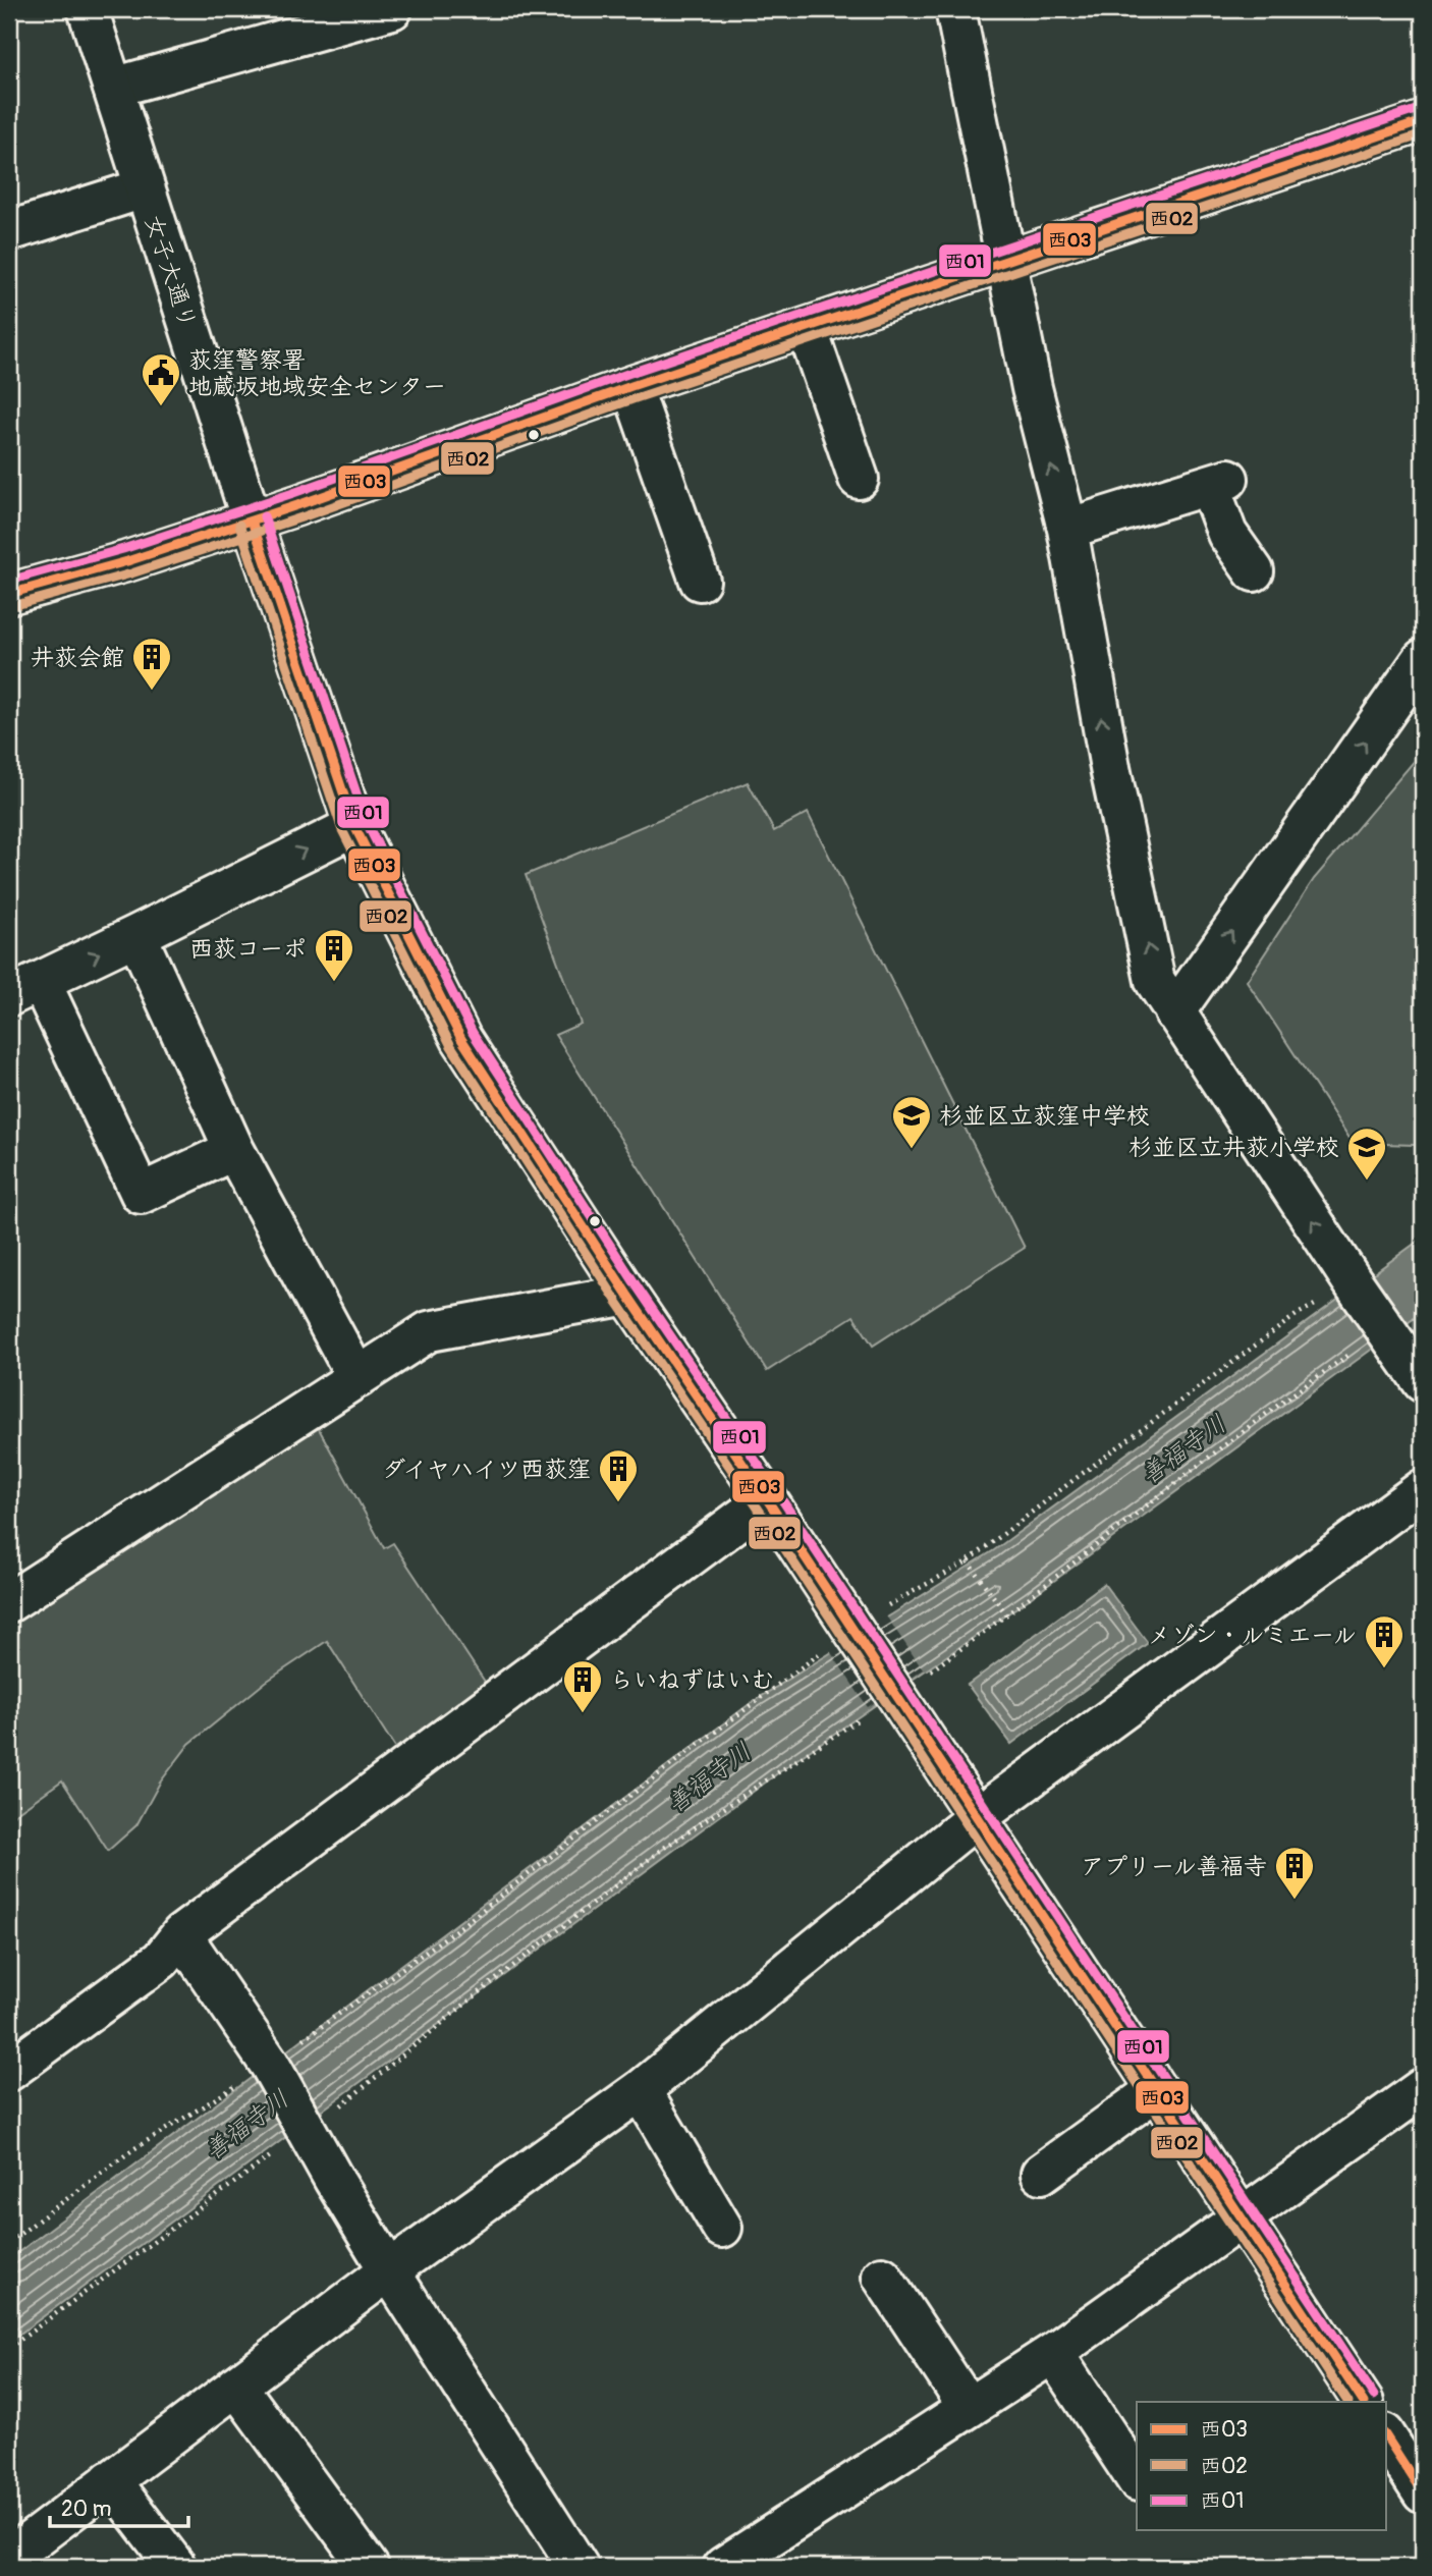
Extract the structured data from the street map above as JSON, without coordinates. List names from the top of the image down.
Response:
{
  "streets": {
    "street": ["女子大通り"]
  },
  "water": ["善福寺川"],
  "places": {
    "public building": ["荻窪警察署 地蔵坂地域安全センター"],
    "building": [
      "井荻会館",
      "西荻コーポ",
      "ダイヤハイツ西荻窪",
      "メゾン・ルミエール",
      "らいねずはいむ",
      "アプリール善福寺"
    ],
    "school or university": ["杉並区立荻窪中学校", "杉並区立井荻小学校"]
  },
  "lines": ["transit line 西01", "transit line 西03", "transit line 西02"],
  "legend": ["西03", "西02", "西01"],
  "scale_bar": "20 m"
}
